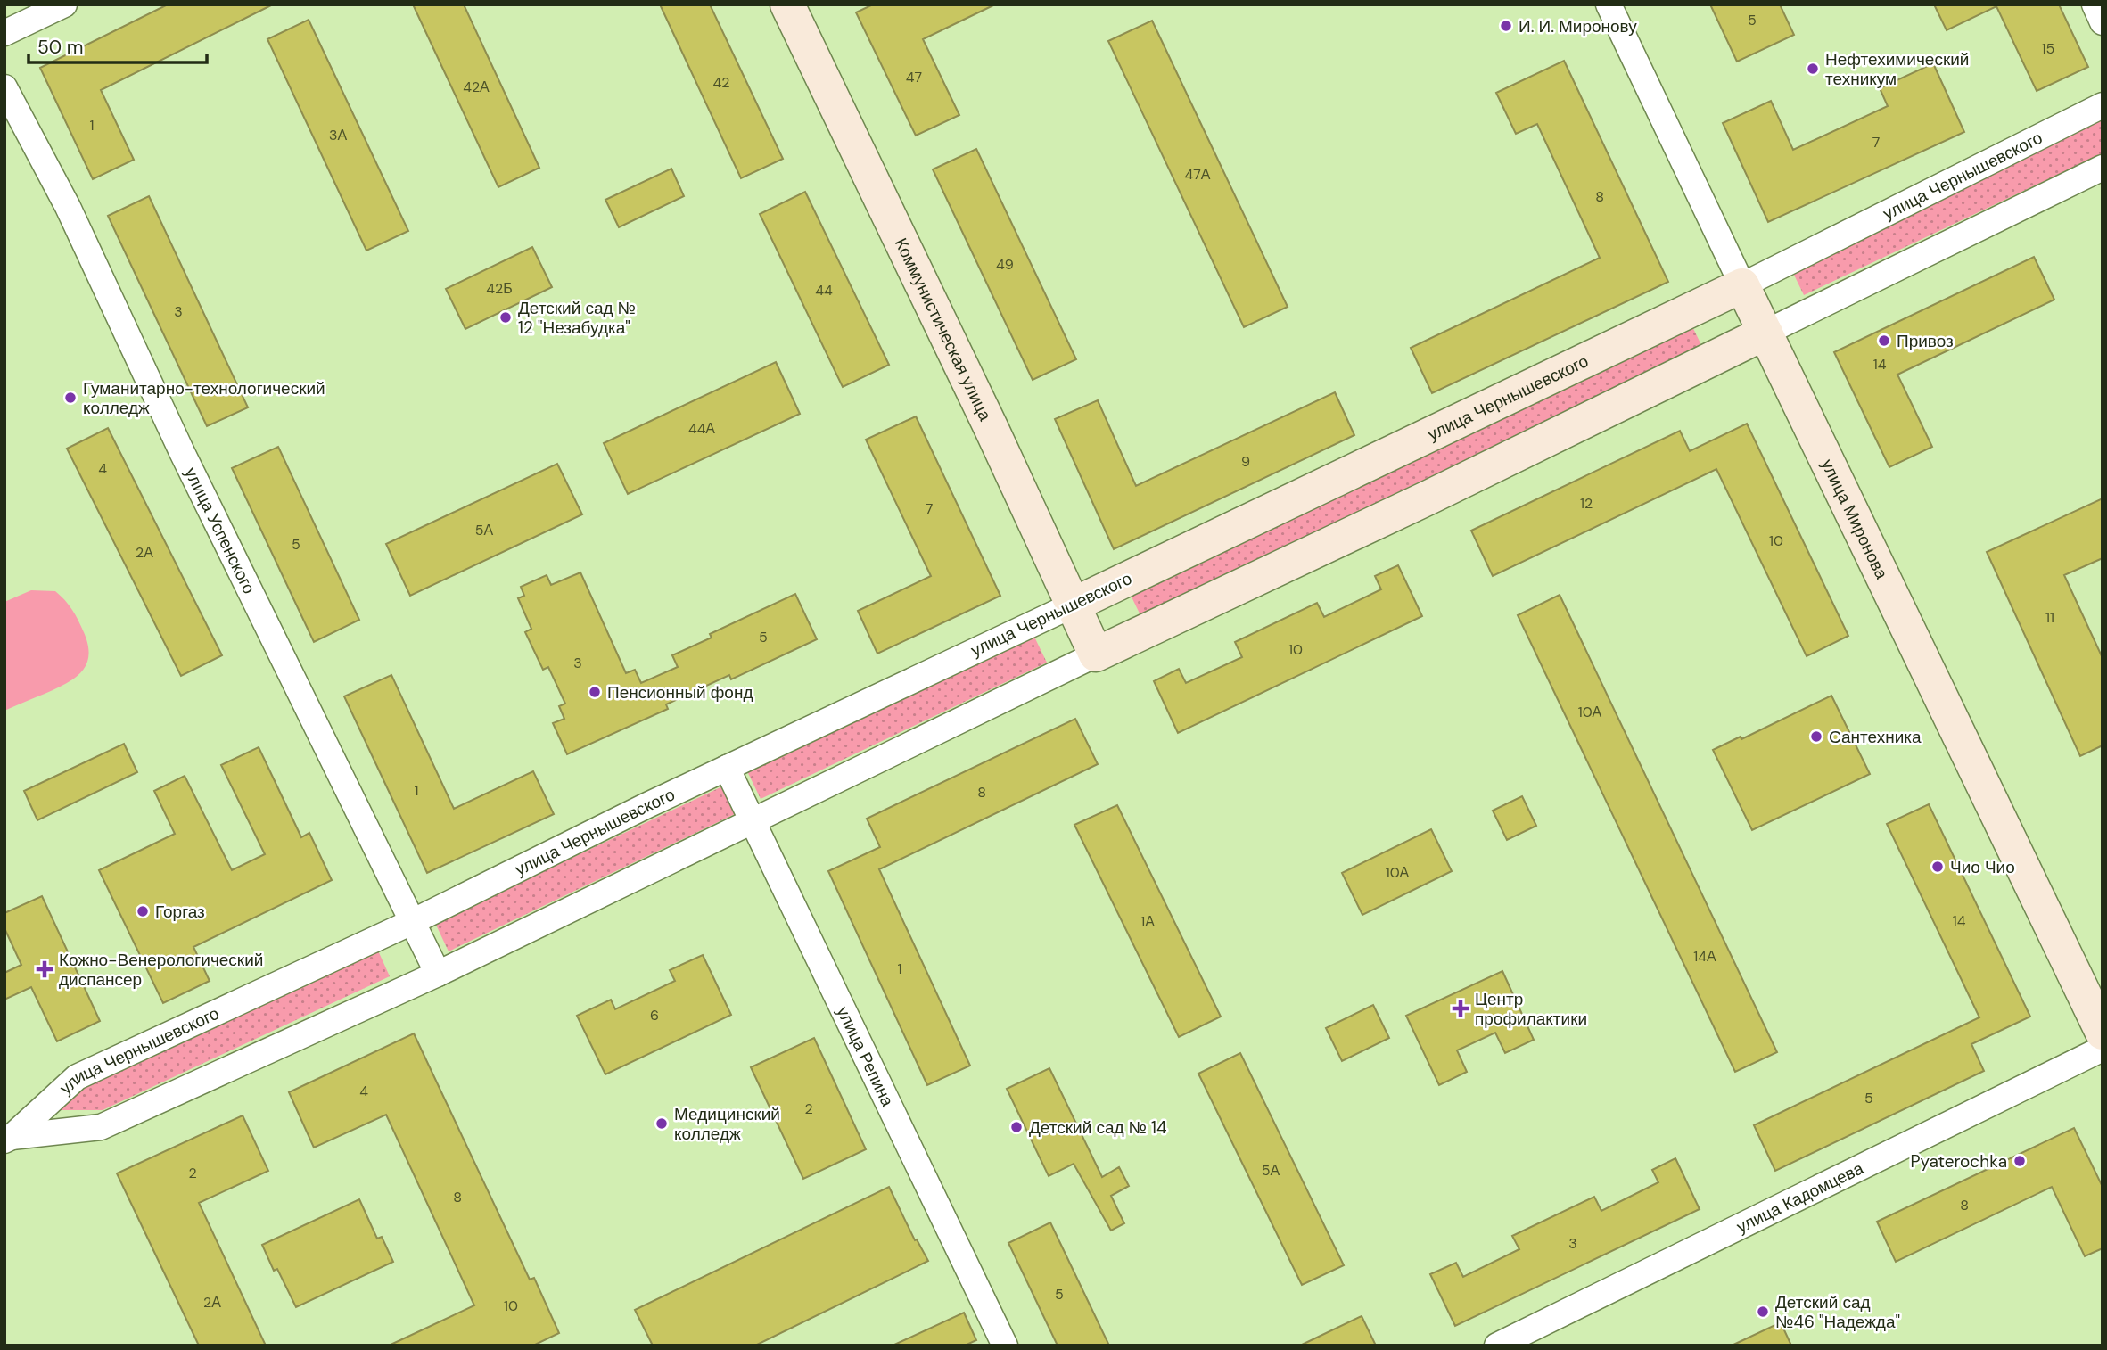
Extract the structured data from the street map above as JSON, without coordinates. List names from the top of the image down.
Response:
{
  "streets": {
    "main road": ["улица Чернышевского", "Коммунистическая улица", "улица Миронова"],
    "street": ["улица Успенского", "улица Репина", "улица Кадомцева"]
  },
  "crossings": [
    ["улица Чернышевского", "Коммунистическая улица"],
    ["улица Чернышевского", "улица Миронова"],
    ["улица Чернышевского", "улица Успенского"],
    ["улица Чернышевского", "улица Репина"]
  ],
  "places": {
    "other": [
      "И. И. Миронову",
      "Нефтехимический техникум",
      "Детский сад № 12 \"Незабудка\"",
      "Привоз",
      "Гуманитарно-технологический колледж",
      "Пенсионный фонд",
      "Сантехника",
      "Чио Чио",
      "Горгаз",
      "Медицинский колледж",
      "Детский сад № 14",
      "Pyaterochka",
      "Детский сад №46 \"Надежда\""
    ],
    "health": ["Кожно-Венерологический диспансер", "Центр профилактики"]
  },
  "house_numbers": [
    "5",
    "15",
    "47",
    "42",
    "42А",
    "1",
    "3А",
    "7",
    "47А",
    "8",
    "49",
    "42Б",
    "44",
    "3",
    "14",
    "44А",
    "9",
    "4",
    "12",
    "7",
    "5А",
    "10",
    "5",
    "2А",
    "11",
    "5",
    "10",
    "3",
    "10А",
    "1",
    "8",
    "10А",
    "14",
    "1А",
    "14А",
    "1",
    "6",
    "4",
    "5",
    "2",
    "5А",
    "2",
    "8",
    "8",
    "3",
    "5",
    "2А",
    "10"
  ],
  "scale_bar": "50 m"
}
